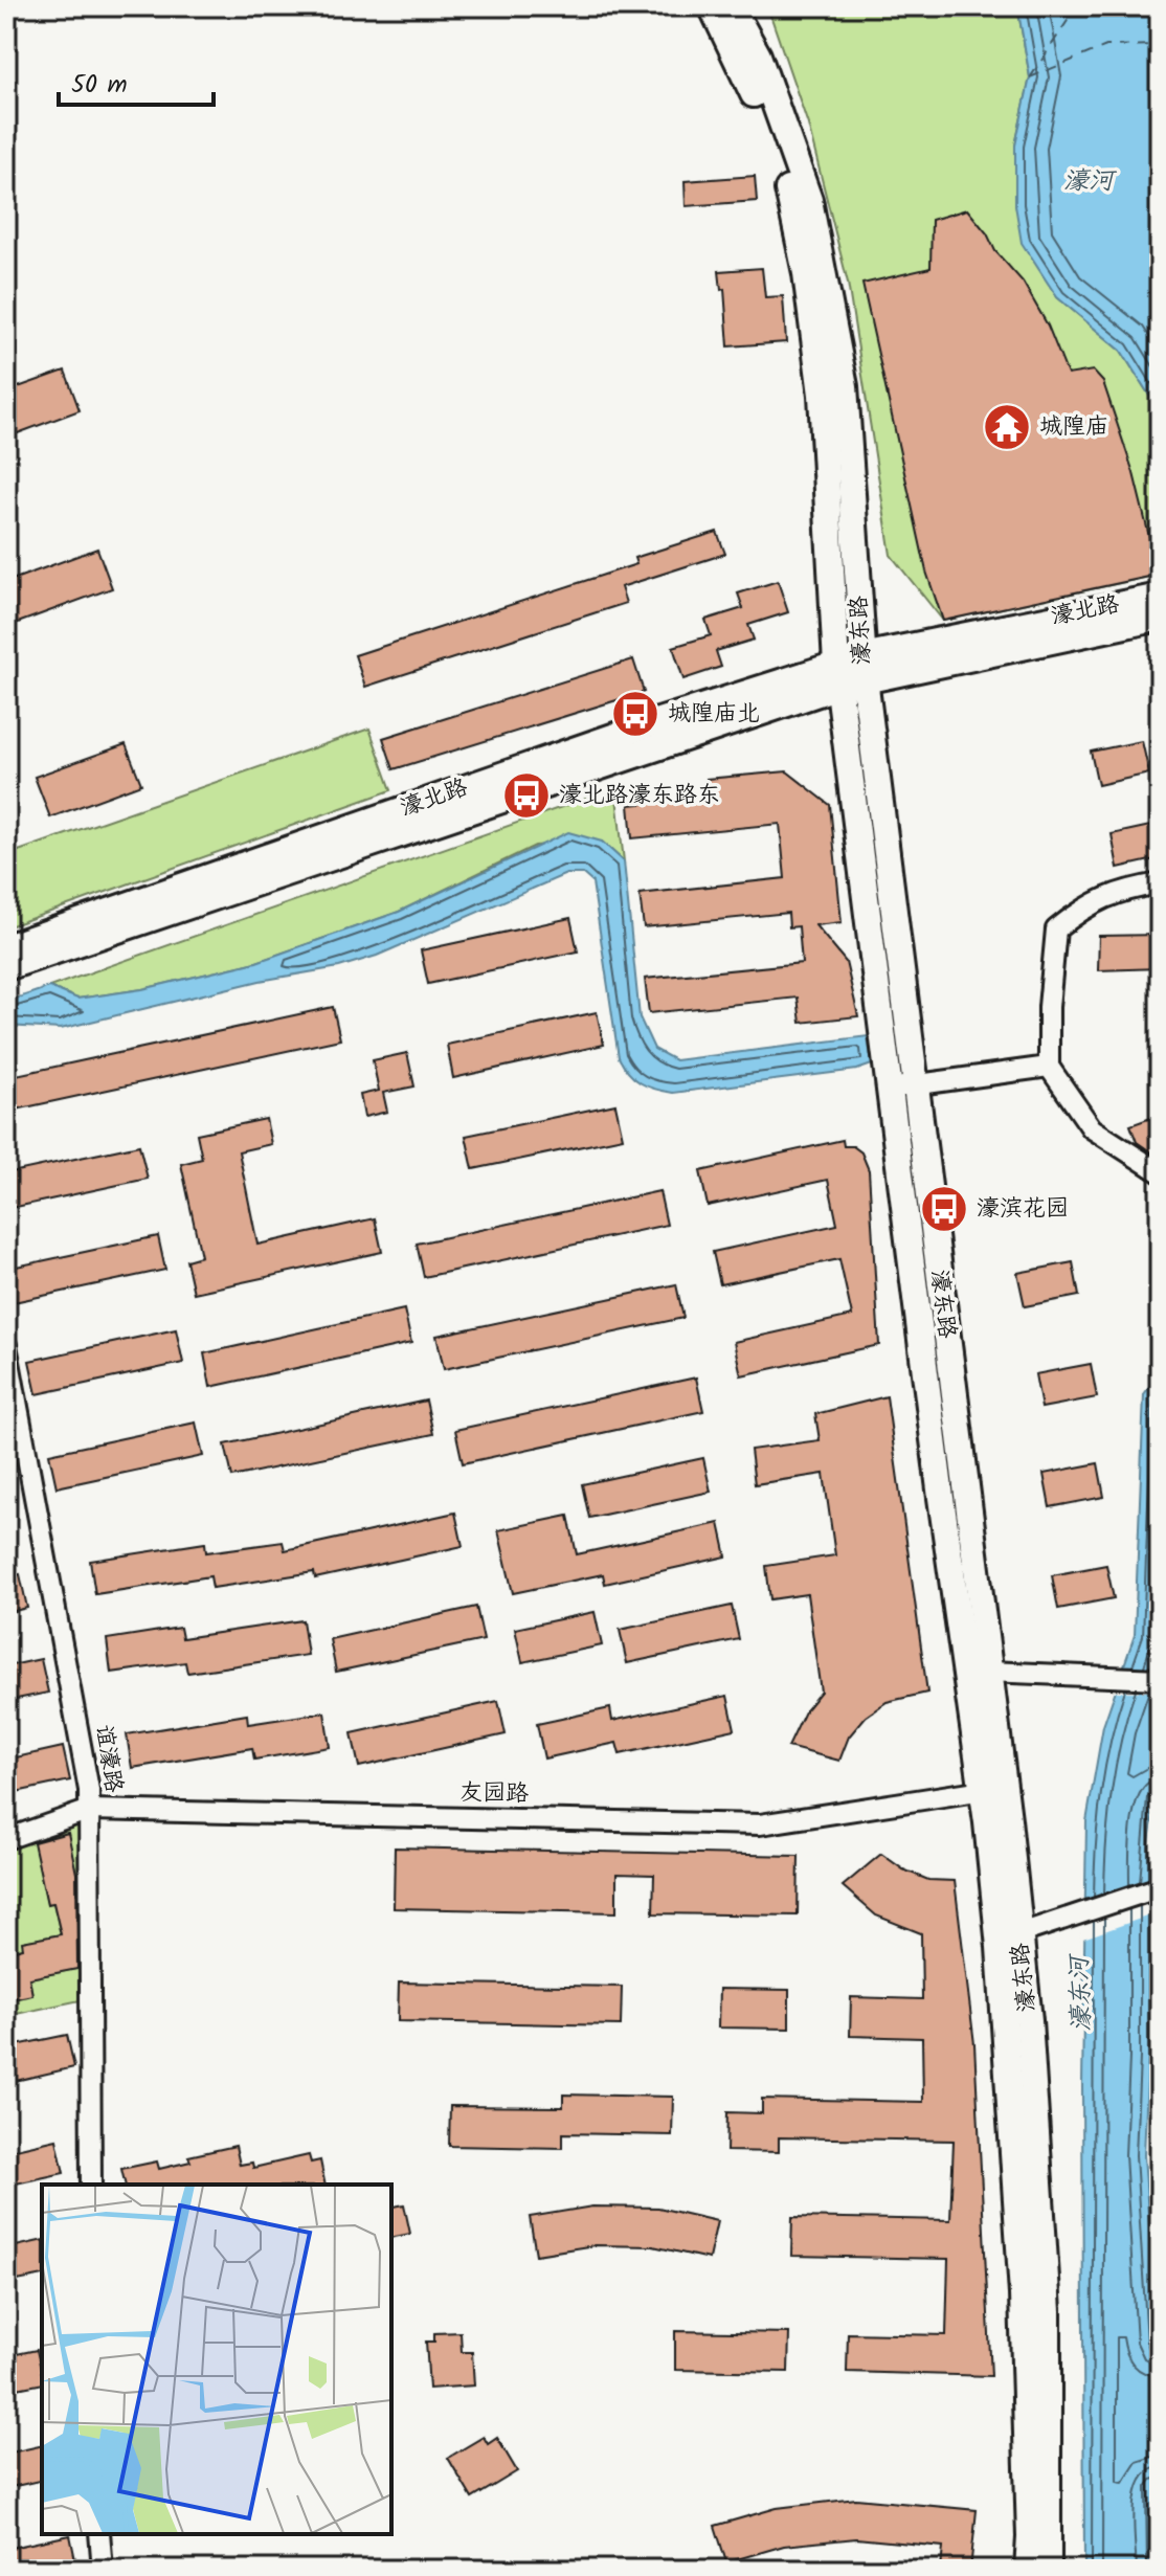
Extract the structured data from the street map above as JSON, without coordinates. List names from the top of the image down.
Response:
{
  "streets": {
    "main road": ["濠北路", "濠东路"],
    "street": ["谊濠路", "友园路"]
  },
  "crossings": [
    ["濠北路", "濠东路"],
    ["濠东路", "友园路"],
    ["谊濠路", "友园路"]
  ],
  "water": ["濠河", "濠东河"],
  "places": {
    "temple": ["城隍庙"],
    "bus stop": ["城隍庙北", "濠北路濠东路东", "濠滨花园"]
  },
  "scale_bar": "50 m"
}
